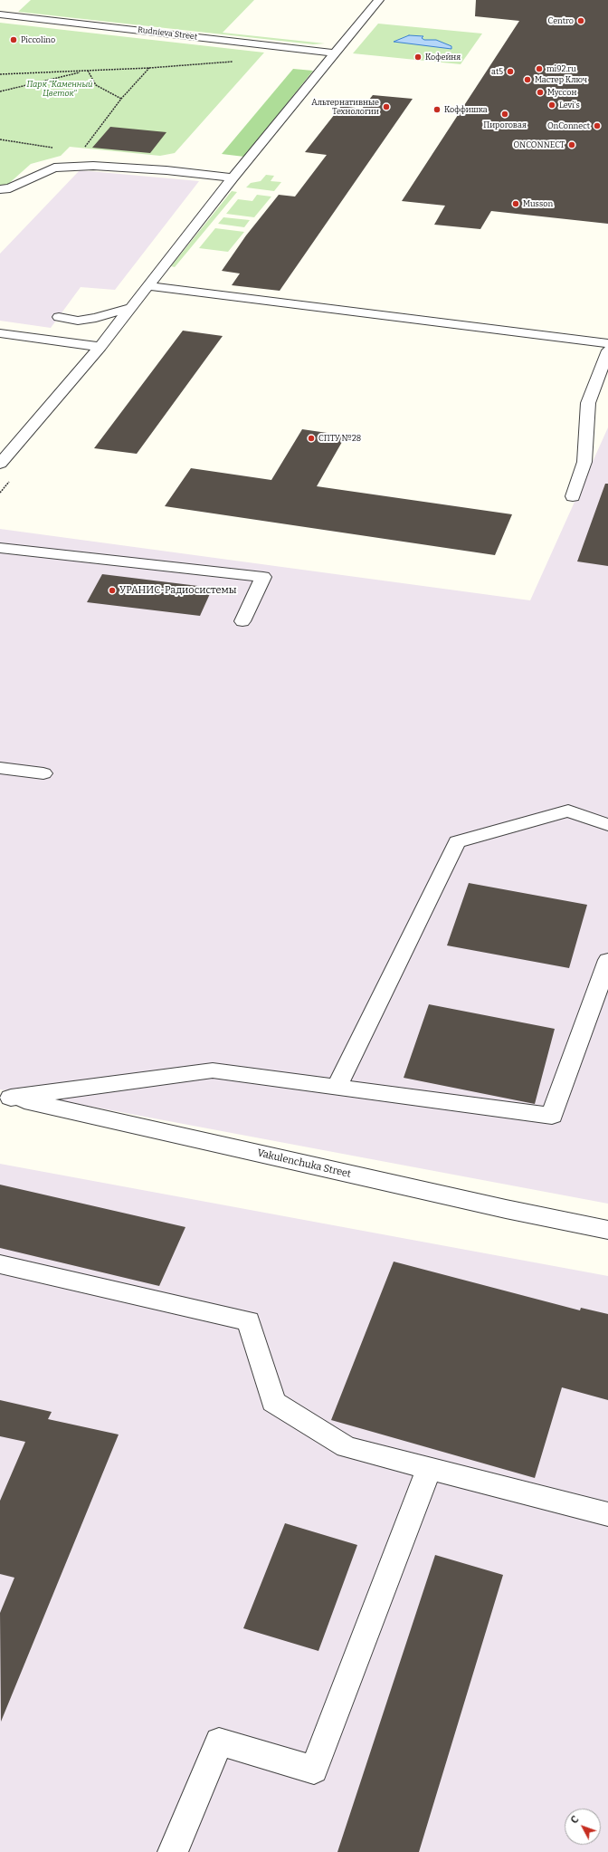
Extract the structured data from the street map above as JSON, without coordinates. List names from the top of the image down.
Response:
{
  "streets": {
    "street": ["Rudnieva Street", "Vakulenchuka Street"]
  },
  "parks": ["Парк \"Каменный Цветок\""],
  "places": [
    "Centro",
    "Piccolino",
    "Кофейня",
    "mi92.ru",
    "at5",
    "Мастер Ключ",
    "Муссон",
    "Levi's",
    "Альтернативные Технологии",
    "Коффишка",
    "Пироговая",
    "OnConnect",
    "ONCONNECT",
    "Musson",
    "СПТУ №28",
    "УРАНИС-Радиосистемы"
  ],
  "north": "top left"
}
